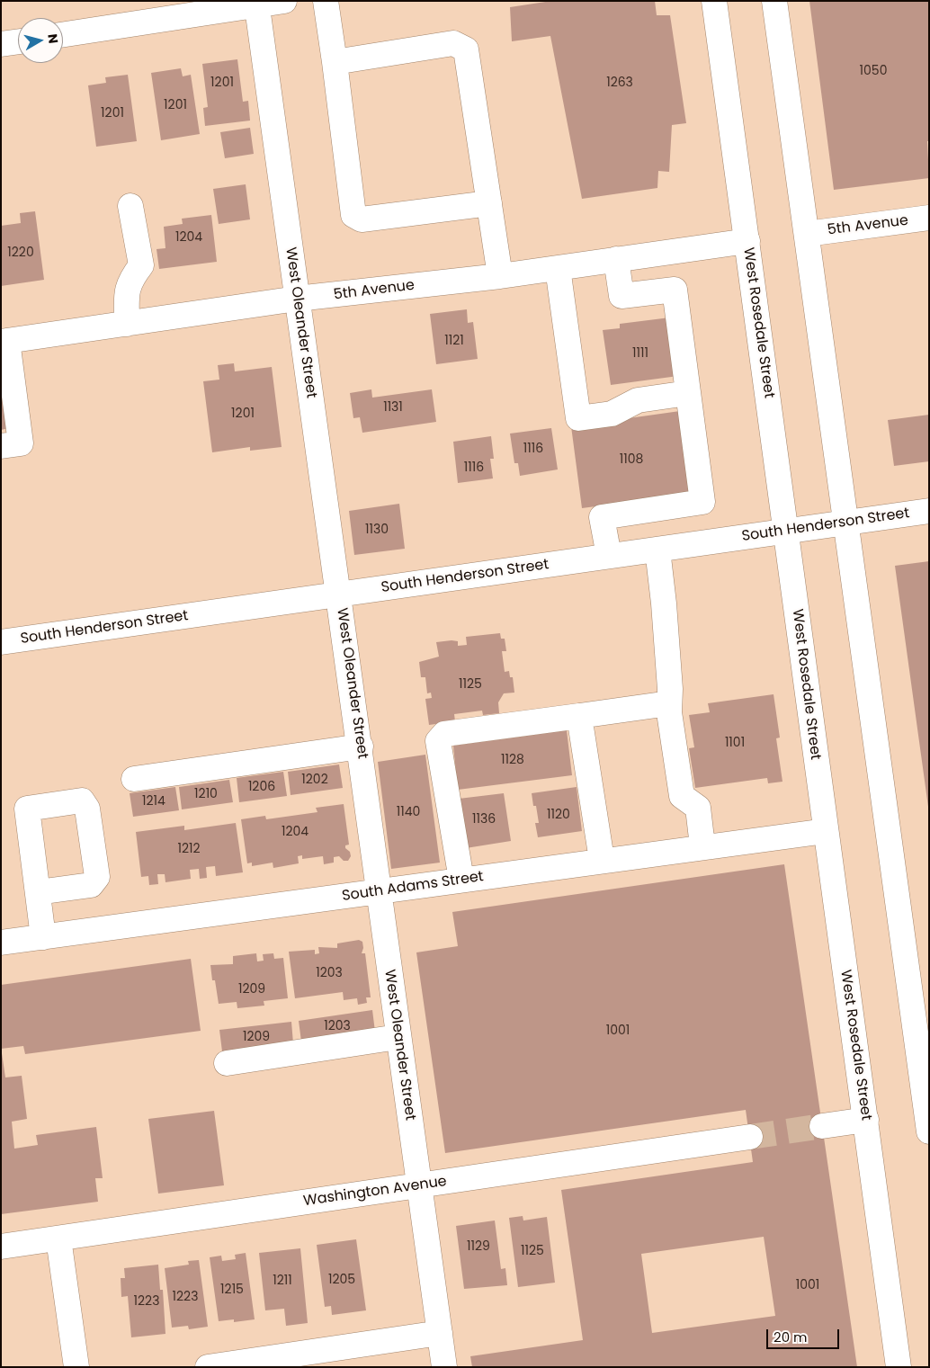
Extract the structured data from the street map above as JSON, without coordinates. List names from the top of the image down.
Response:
{
  "streets": {
    "street": [
      "5th Avenue",
      "West Oleander Street",
      "West Rosedale Street",
      "South Henderson Street",
      "South Adams Street",
      "Washington Avenue"
    ]
  },
  "crossings": [
    ["5th Avenue", "West Oleander Street"],
    ["5th Avenue", "West Rosedale Street"],
    ["West Oleander Street", "South Henderson Street"],
    ["West Oleander Street", "South Adams Street"],
    ["West Oleander Street", "Washington Avenue"],
    ["West Rosedale Street", "South Henderson Street"],
    ["West Rosedale Street", "South Adams Street"]
  ],
  "house_numbers": [
    "1050",
    "1201",
    "1263",
    "1201",
    "1201",
    "1204",
    "1220",
    "1121",
    "1111",
    "1131",
    "1201",
    "1116",
    "1108",
    "1116",
    "1130",
    "1125",
    "1101",
    "1128",
    "1202",
    "1206",
    "1210",
    "1214",
    "1140",
    "1120",
    "1136",
    "1204",
    "1212",
    "1203",
    "1209",
    "1203",
    "1001",
    "1209",
    "1129",
    "1125",
    "1205",
    "1211",
    "1001",
    "1215",
    "1223",
    "1223"
  ],
  "scale_bar": "20 m",
  "north": "right"
}
